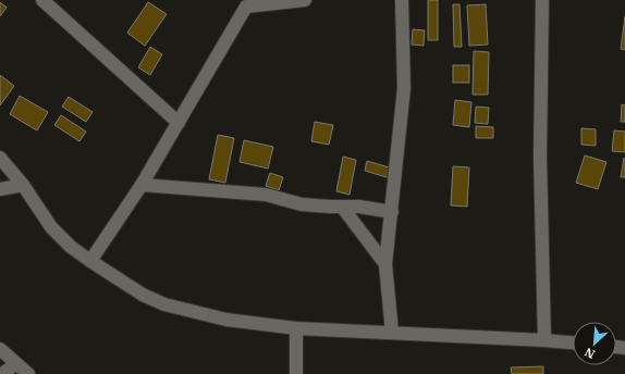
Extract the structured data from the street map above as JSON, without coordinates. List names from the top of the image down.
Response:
{
  "north": "bottom left"
}
